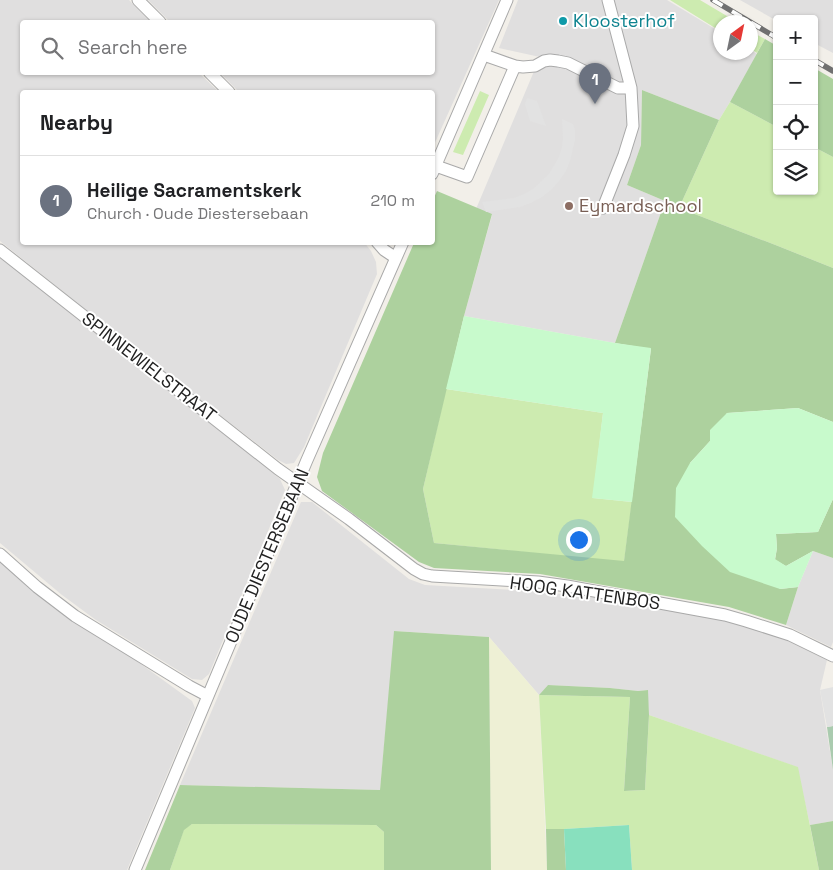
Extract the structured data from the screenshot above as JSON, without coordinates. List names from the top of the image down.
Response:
{
  "streets": {
    "street": ["SPINNEWIELSTRAAT", "OUDE DIESTERSEBAAN", "HOOG KATTENBOS"]
  },
  "crossings": [
    ["SPINNEWIELSTRAAT", "OUDE DIESTERSEBAAN"],
    ["SPINNEWIELSTRAAT", "HOOG KATTENBOS"],
    ["OUDE DIESTERSEBAAN", "HOOG KATTENBOS"]
  ],
  "places": ["Kloosterhof", "Eymardschool"],
  "north": "top right",
  "page": {
    "map_buttons": ["+", "−"],
    "search": "Search here",
    "pins": "1",
    "heading": "Nearby",
    "list": [
      {
        "mark": "1",
        "name": "Heilige Sacramentskerk",
        "note": "Church · Oude Diestersebaan",
        "value": "210 m"
      }
    ]
  }
}
